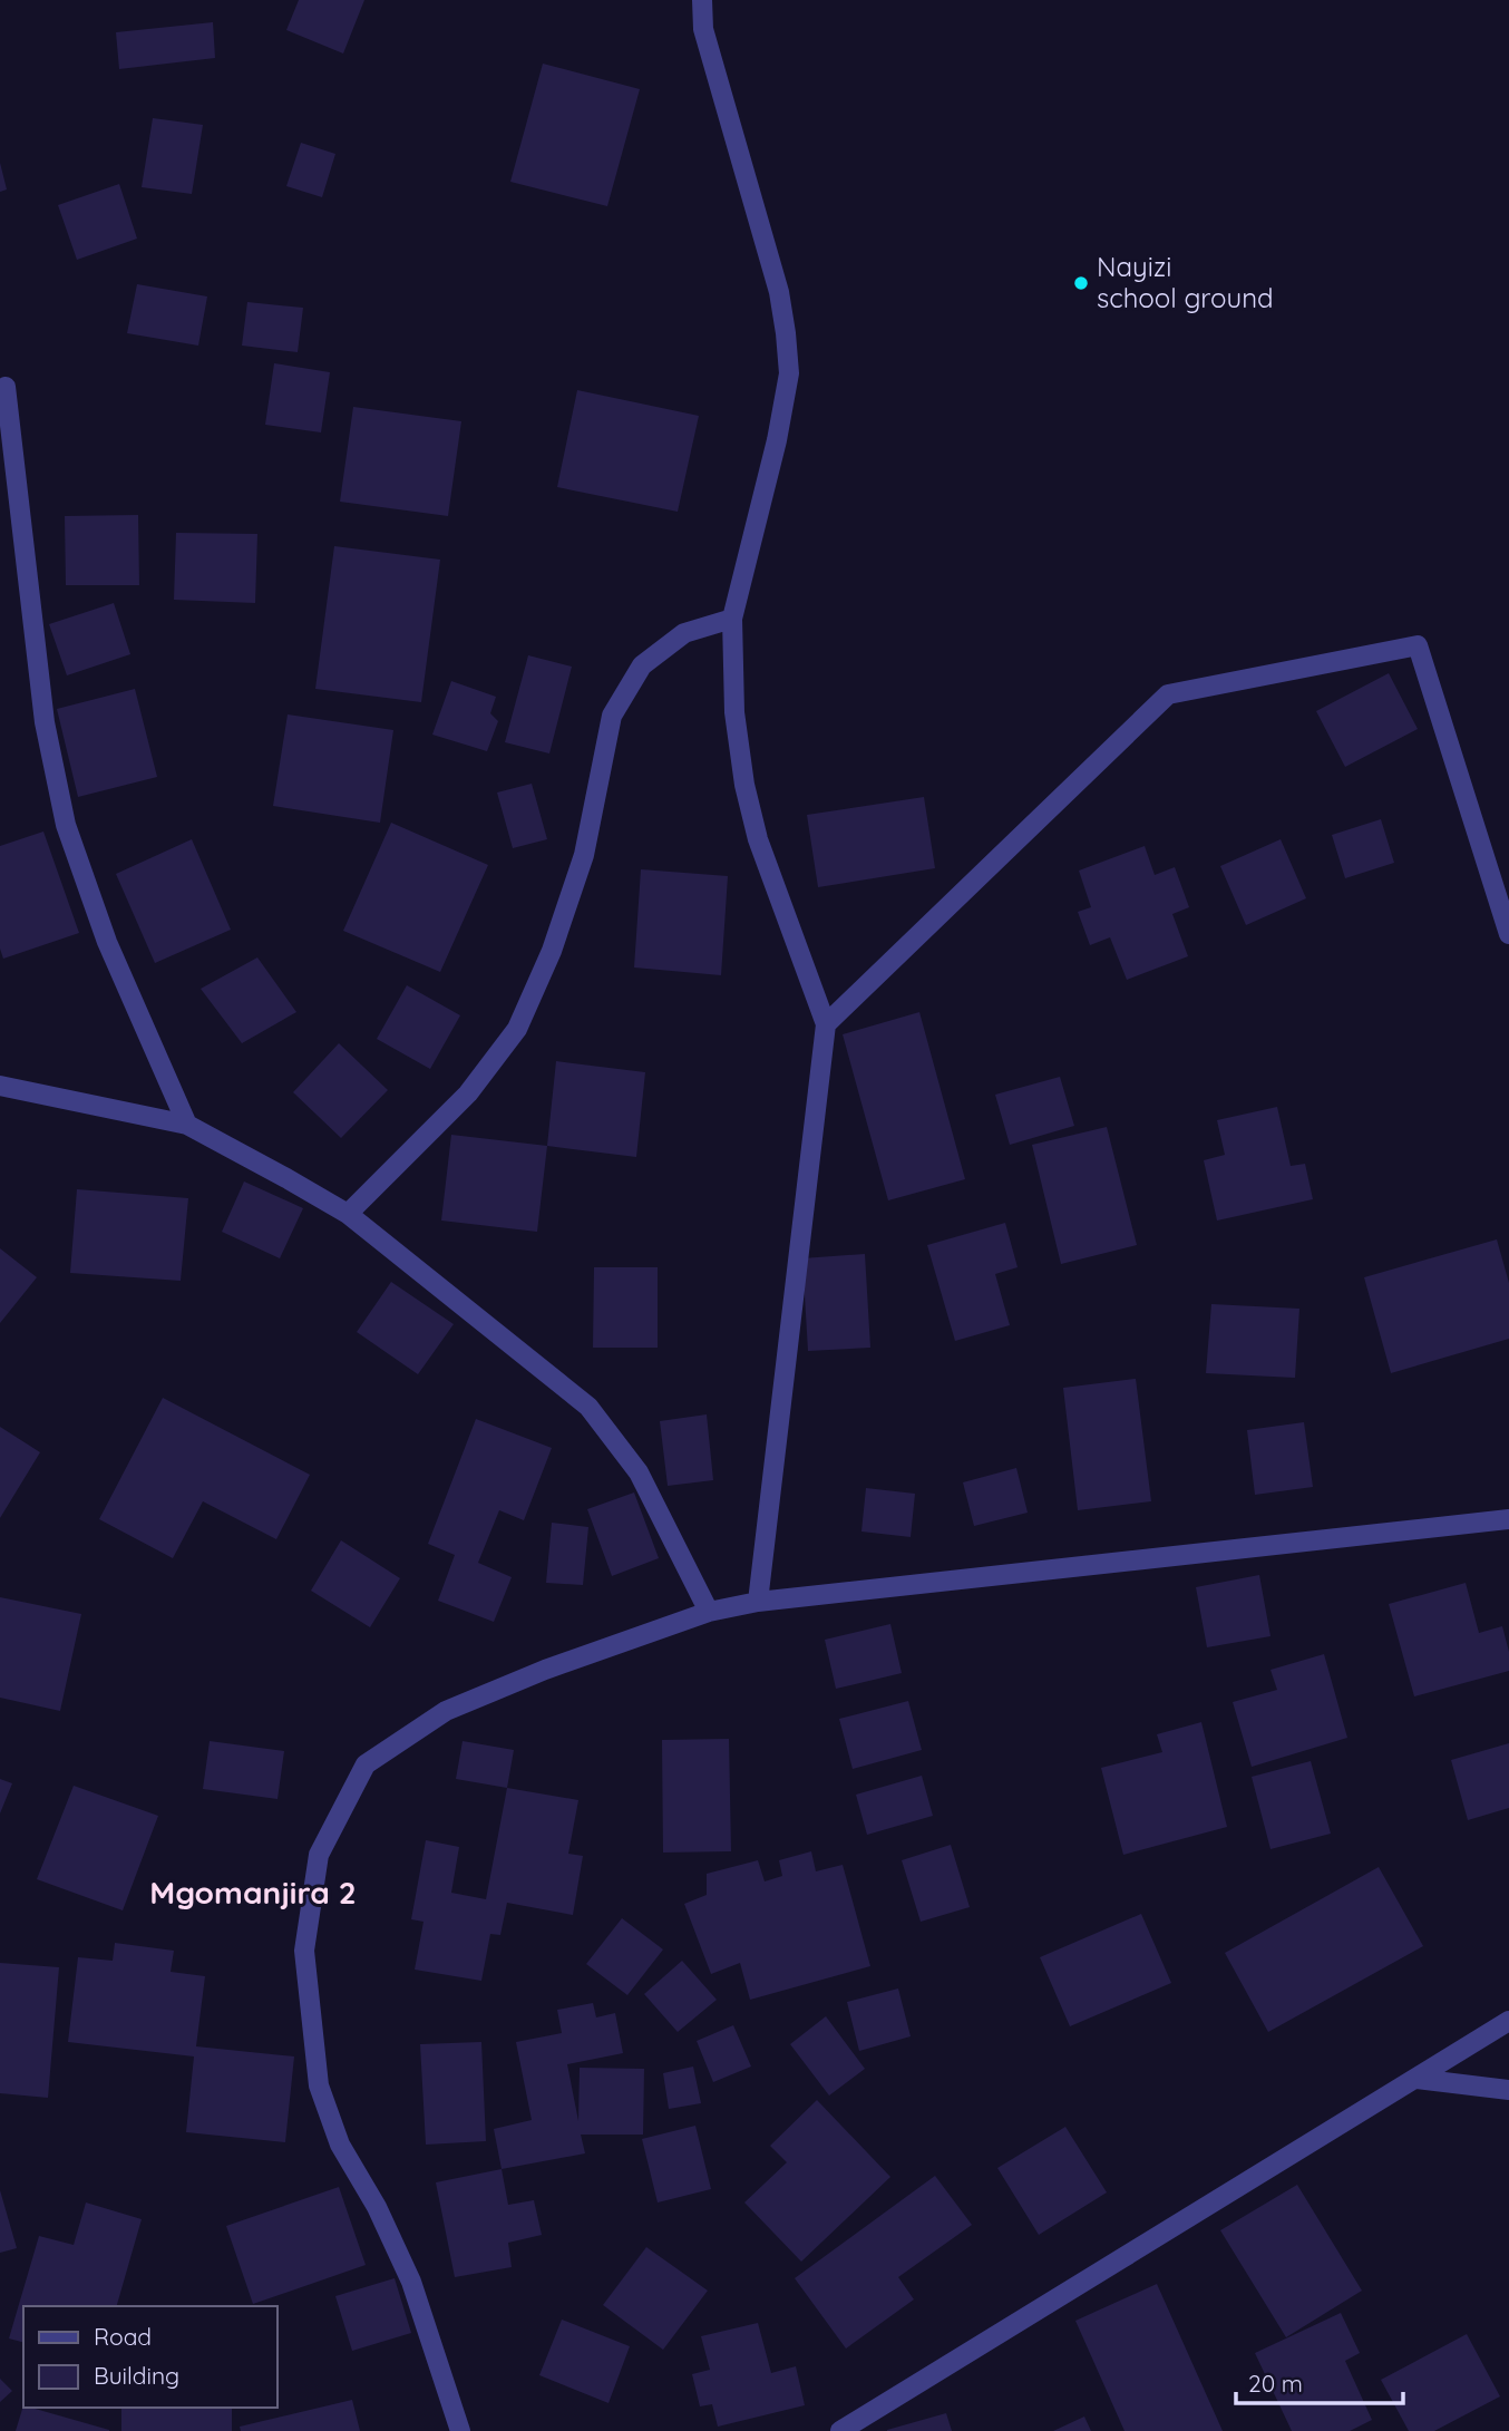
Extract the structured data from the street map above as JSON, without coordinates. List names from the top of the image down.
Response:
{
  "districts": ["Mgomanjira 2"],
  "places": ["Nayizi school ground"],
  "legend": ["Road", "Building"],
  "scale_bar": "20 m"
}
